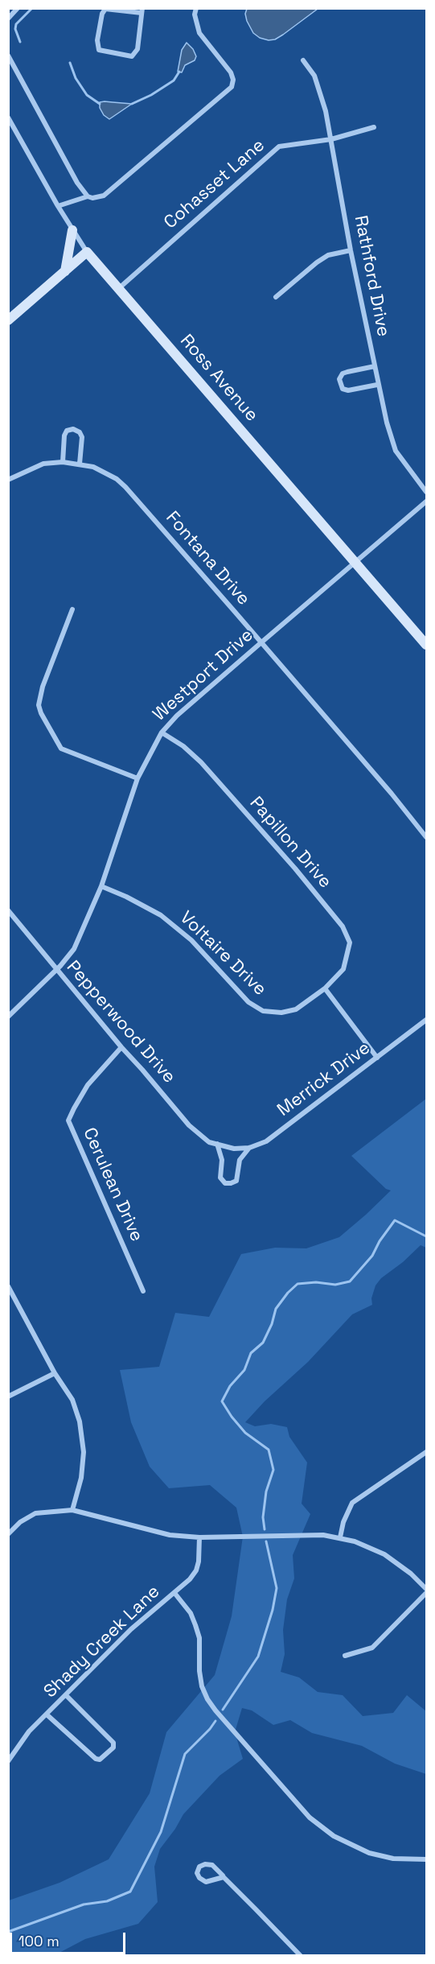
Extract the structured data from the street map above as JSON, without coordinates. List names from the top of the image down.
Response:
{
  "streets": {
    "street": [
      "Cohasset Lane",
      "Rathford Drive",
      "Ross Avenue",
      "Fontana Drive",
      "Westport Drive",
      "Papillon Drive",
      "Voltaire Drive",
      "Pepperwood Drive",
      "Merrick Drive",
      "Cerulean Drive",
      "Shady Creek Lane"
    ]
  },
  "crossings": [
    ["Cohasset Lane", "Rathford Drive"],
    ["Cohasset Lane", "Ross Avenue"],
    ["Ross Avenue", "Westport Drive"],
    ["Fontana Drive", "Westport Drive"],
    ["Westport Drive", "Papillon Drive"],
    ["Westport Drive", "Voltaire Drive"],
    ["Westport Drive", "Pepperwood Drive"],
    ["Papillon Drive", "Voltaire Drive"],
    ["Pepperwood Drive", "Merrick Drive"],
    ["Pepperwood Drive", "Cerulean Drive"]
  ],
  "scale_bar": "100 m"
}
